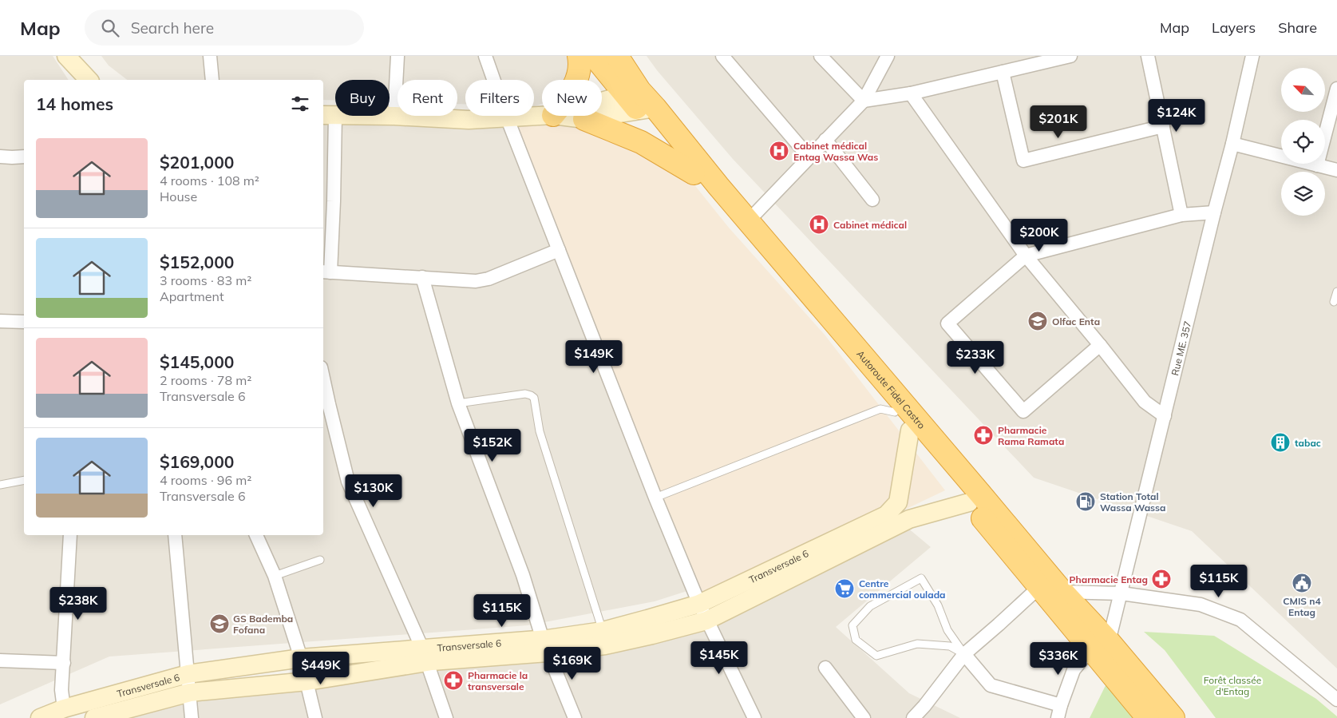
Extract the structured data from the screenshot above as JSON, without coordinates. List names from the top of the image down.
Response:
{
  "streets": {
    "highway": ["Autoroute Fidel Castro"],
    "main road": ["Transversale 6"],
    "street": ["Rue ME. 357"]
  },
  "crossings": [
    ["Rue ME. 357", "Autoroute Fidel Castro"],
    ["Autoroute Fidel Castro", "Transversale 6"]
  ],
  "parks": ["Forêt classée d'Entag"],
  "places": {
    "hospital": ["Cabinet médical Entag Wassa Was", "Cabinet médical"],
    "school or university": ["Olfac Enta", "GS Bademba Fofana"],
    "pharmacy": ["Pharmacie Rama Ramata", "Pharmacie Entag", "Pharmacie la transversale"],
    "building": ["tabac"],
    "fuel station": ["Station Total Wassa Wassa"],
    "public building": ["CMIS n4 Entag"],
    "supermarket": ["Centre commercial oulada"]
  },
  "north": "top left",
  "page": {
    "header": "Map",
    "search": "Search here",
    "nav": ["Map", "Layers", "Share"],
    "chip": [
      "Buy",
      "Rent",
      "Filters",
      "New"
    ],
    "heading": "14 homes",
    "price": [
      "$124K",
      "$201K",
      "$200K",
      "$149K",
      "$233K",
      "$152K",
      "$130K",
      "$115K",
      "$238K",
      "$115K",
      "$145K",
      "$336K",
      "$169K",
      "$449K"
    ],
    "list": [
      {
        "name": "$201,000",
        "note": "4 rooms · 108 m² · House"
      },
      {
        "name": "$152,000",
        "note": "3 rooms · 83 m² · Apartment"
      },
      {
        "name": "$145,000",
        "note": "2 rooms · 78 m² · Transversale 6"
      },
      {
        "name": "$169,000",
        "note": "4 rooms · 96 m² · Transversale 6"
      }
    ]
  }
}
